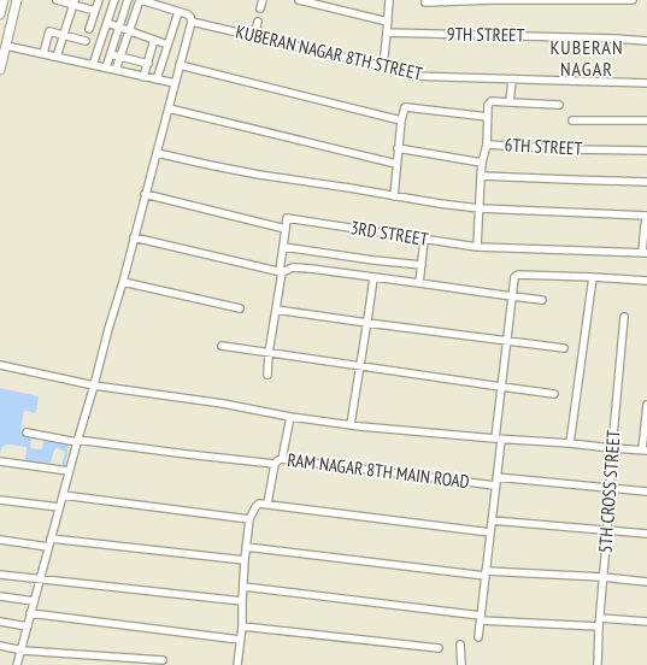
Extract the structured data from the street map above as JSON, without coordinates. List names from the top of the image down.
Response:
{
  "streets": {
    "street": [
      "9TH STREET",
      "KUBERAN NAGAR 8TH STREET",
      "6TH STREET",
      "3RD STREET",
      "RAM NAGAR 8TH MAIN ROAD",
      "5TH CROSS STREET"
    ]
  },
  "districts": ["KUBERAN NAGAR"]
}
